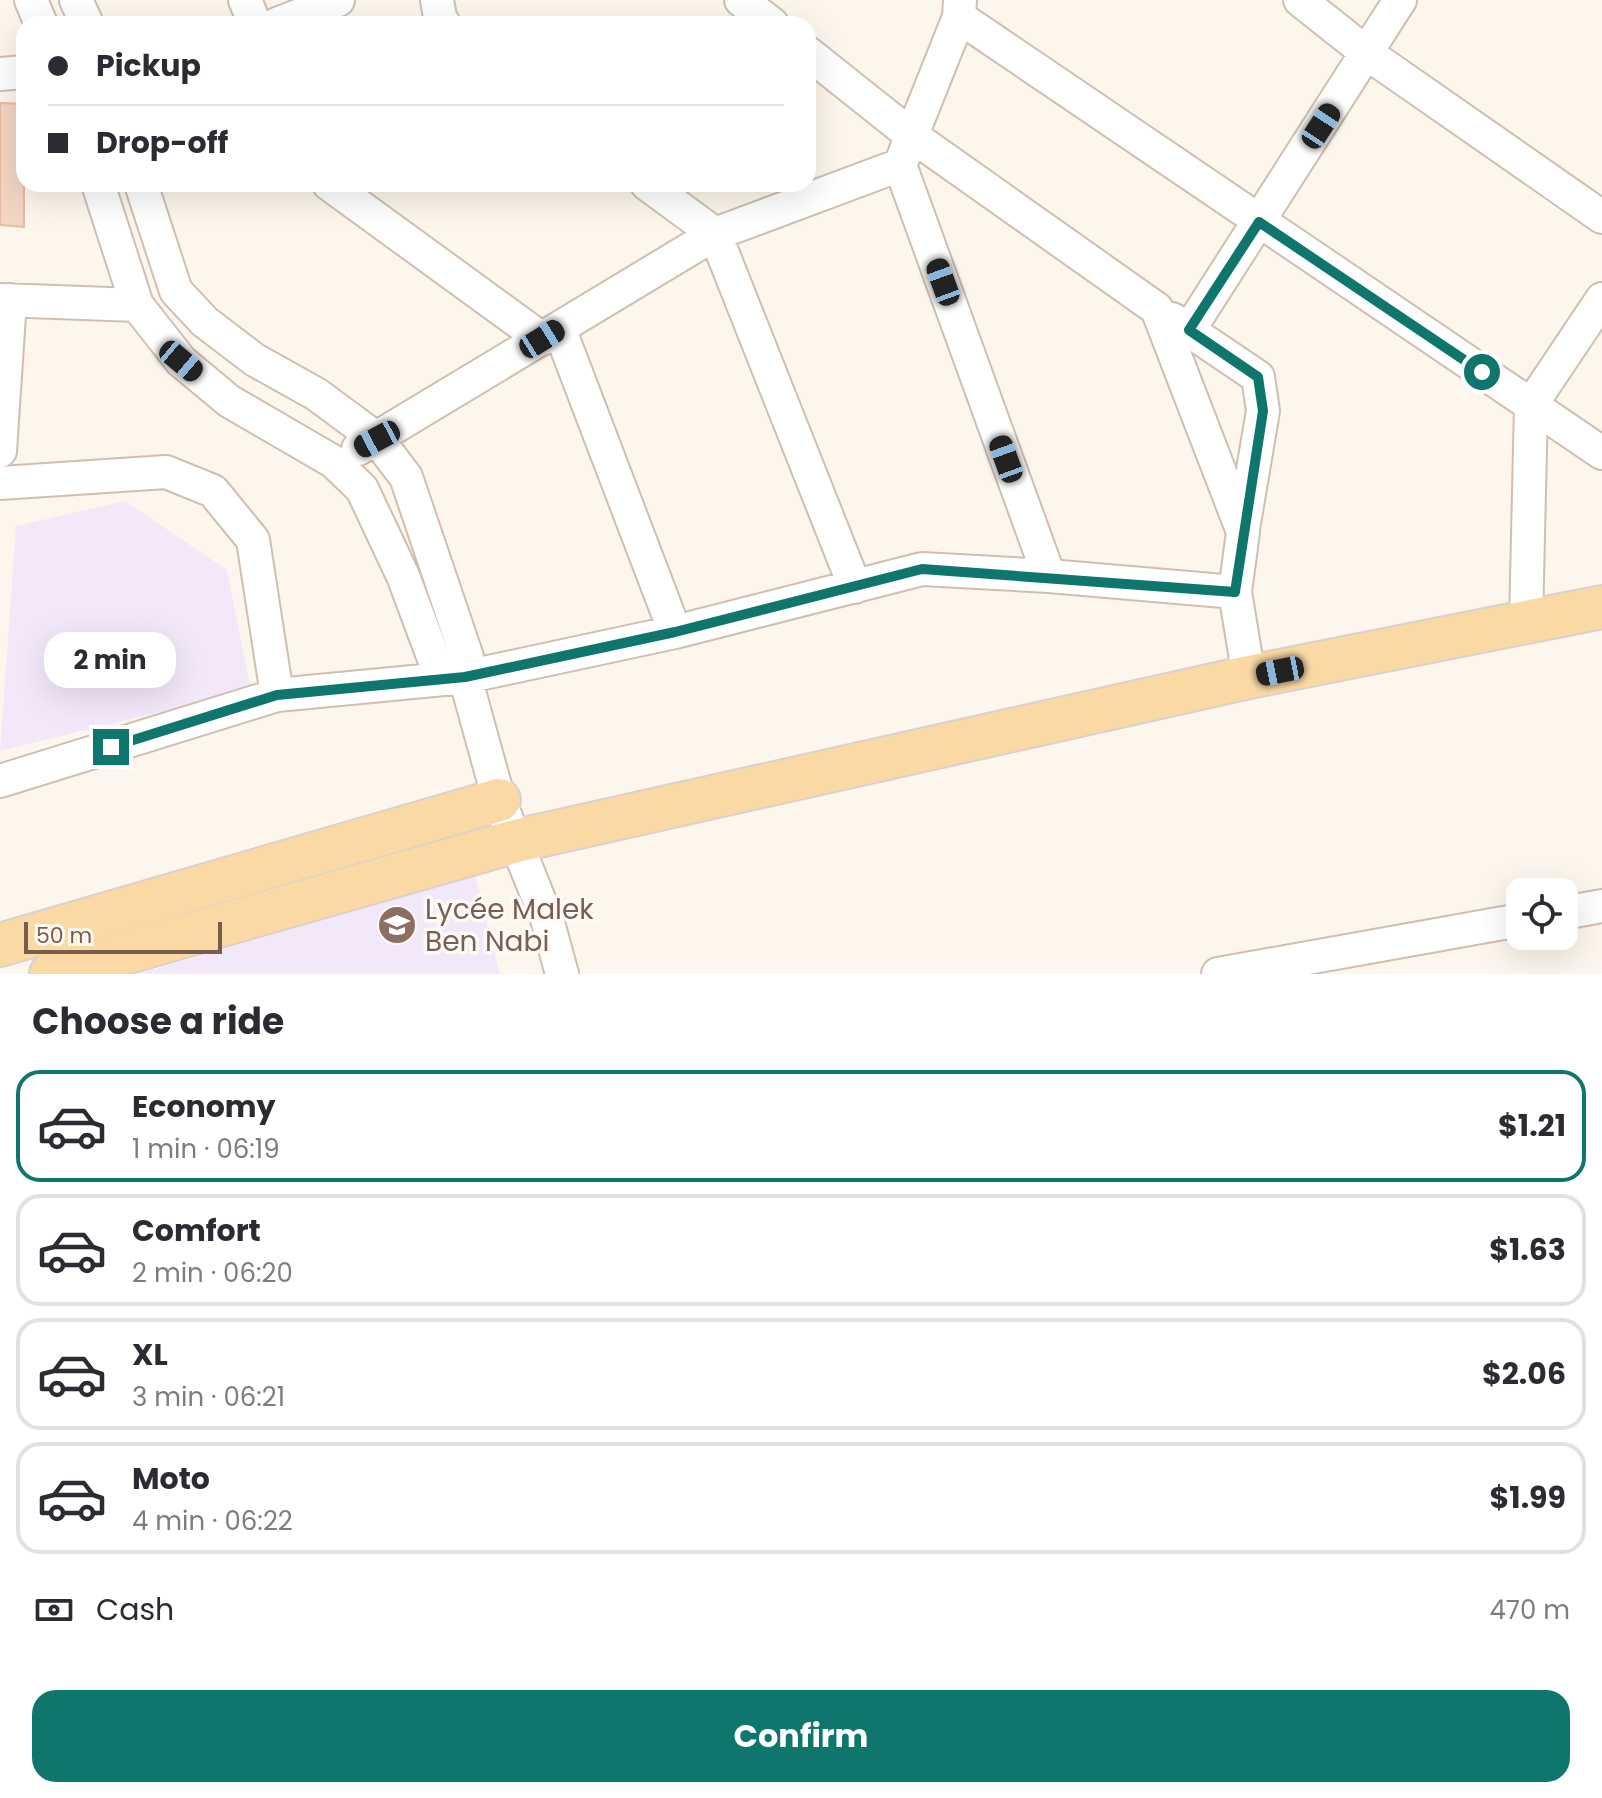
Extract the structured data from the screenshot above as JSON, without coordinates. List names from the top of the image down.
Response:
{
  "places": {
    "school or university": ["Lycée Malek Ben Nabi"]
  },
  "scale_bar": "50 m",
  "page": {
    "banner": ["Pickup", "Drop-off"],
    "bubble": "2 min",
    "scale": "50 m",
    "heading": "Choose a ride",
    "list": [
      {
        "name": "Economy",
        "note": "1 min · 06:19",
        "value": "$1.21"
      },
      {
        "name": "Comfort",
        "note": "2 min · 06:20",
        "value": "$1.63"
      },
      {
        "name": "XL",
        "note": "3 min · 06:21",
        "value": "$2.06"
      },
      {
        "name": "Moto",
        "note": "4 min · 06:22",
        "value": "$1.99"
      }
    ],
    "pay": ["Cash", "470 m"],
    "buttons": "Confirm"
  }
}
